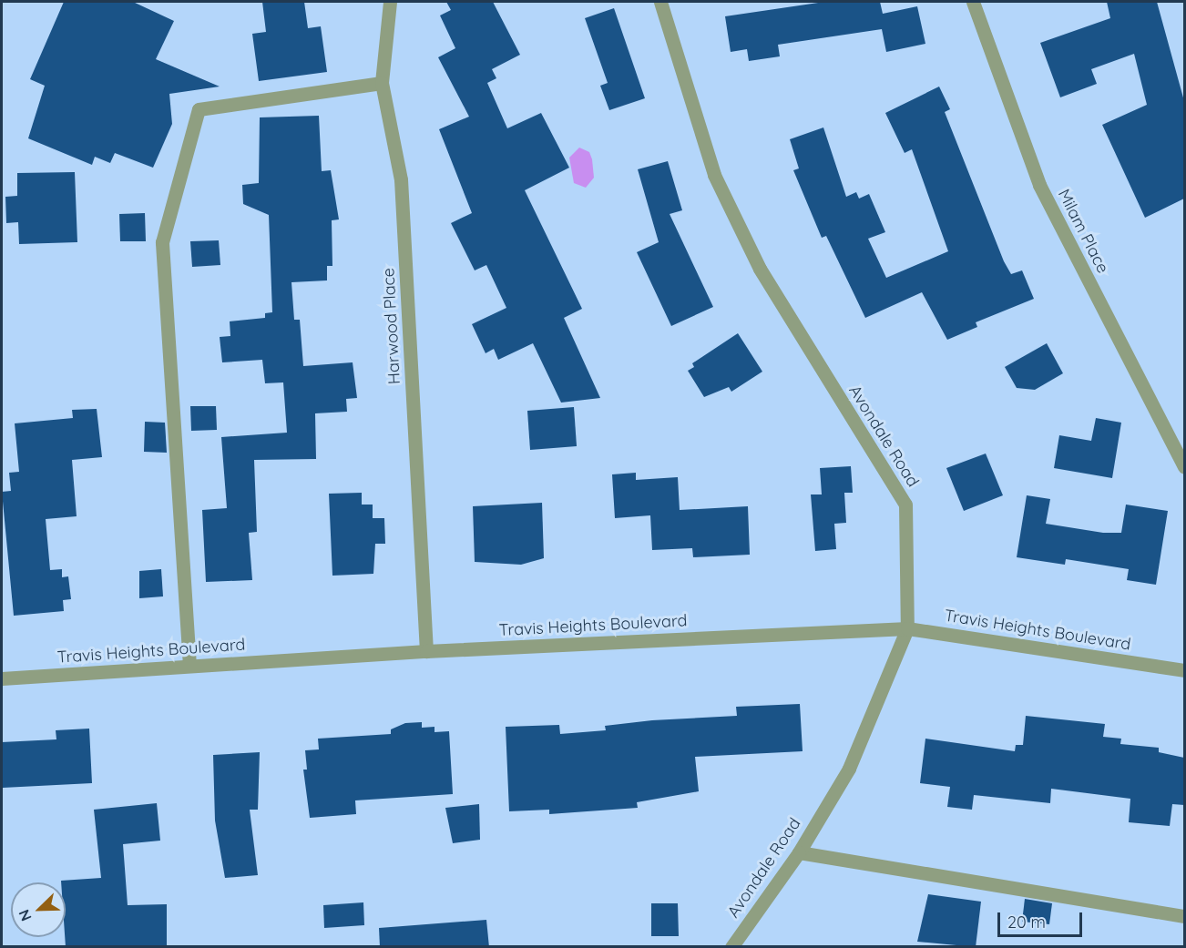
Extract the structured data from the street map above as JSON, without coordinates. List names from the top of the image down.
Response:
{
  "streets": {
    "street": [
      "Milam Place",
      "Harwood Place",
      "Avondale Road",
      "Travis Heights Boulevard"
    ]
  },
  "crossings": [
    ["Harwood Place", "Travis Heights Boulevard"],
    ["Avondale Road", "Travis Heights Boulevard"]
  ],
  "scale_bar": "20 m",
  "north": "bottom left"
}
